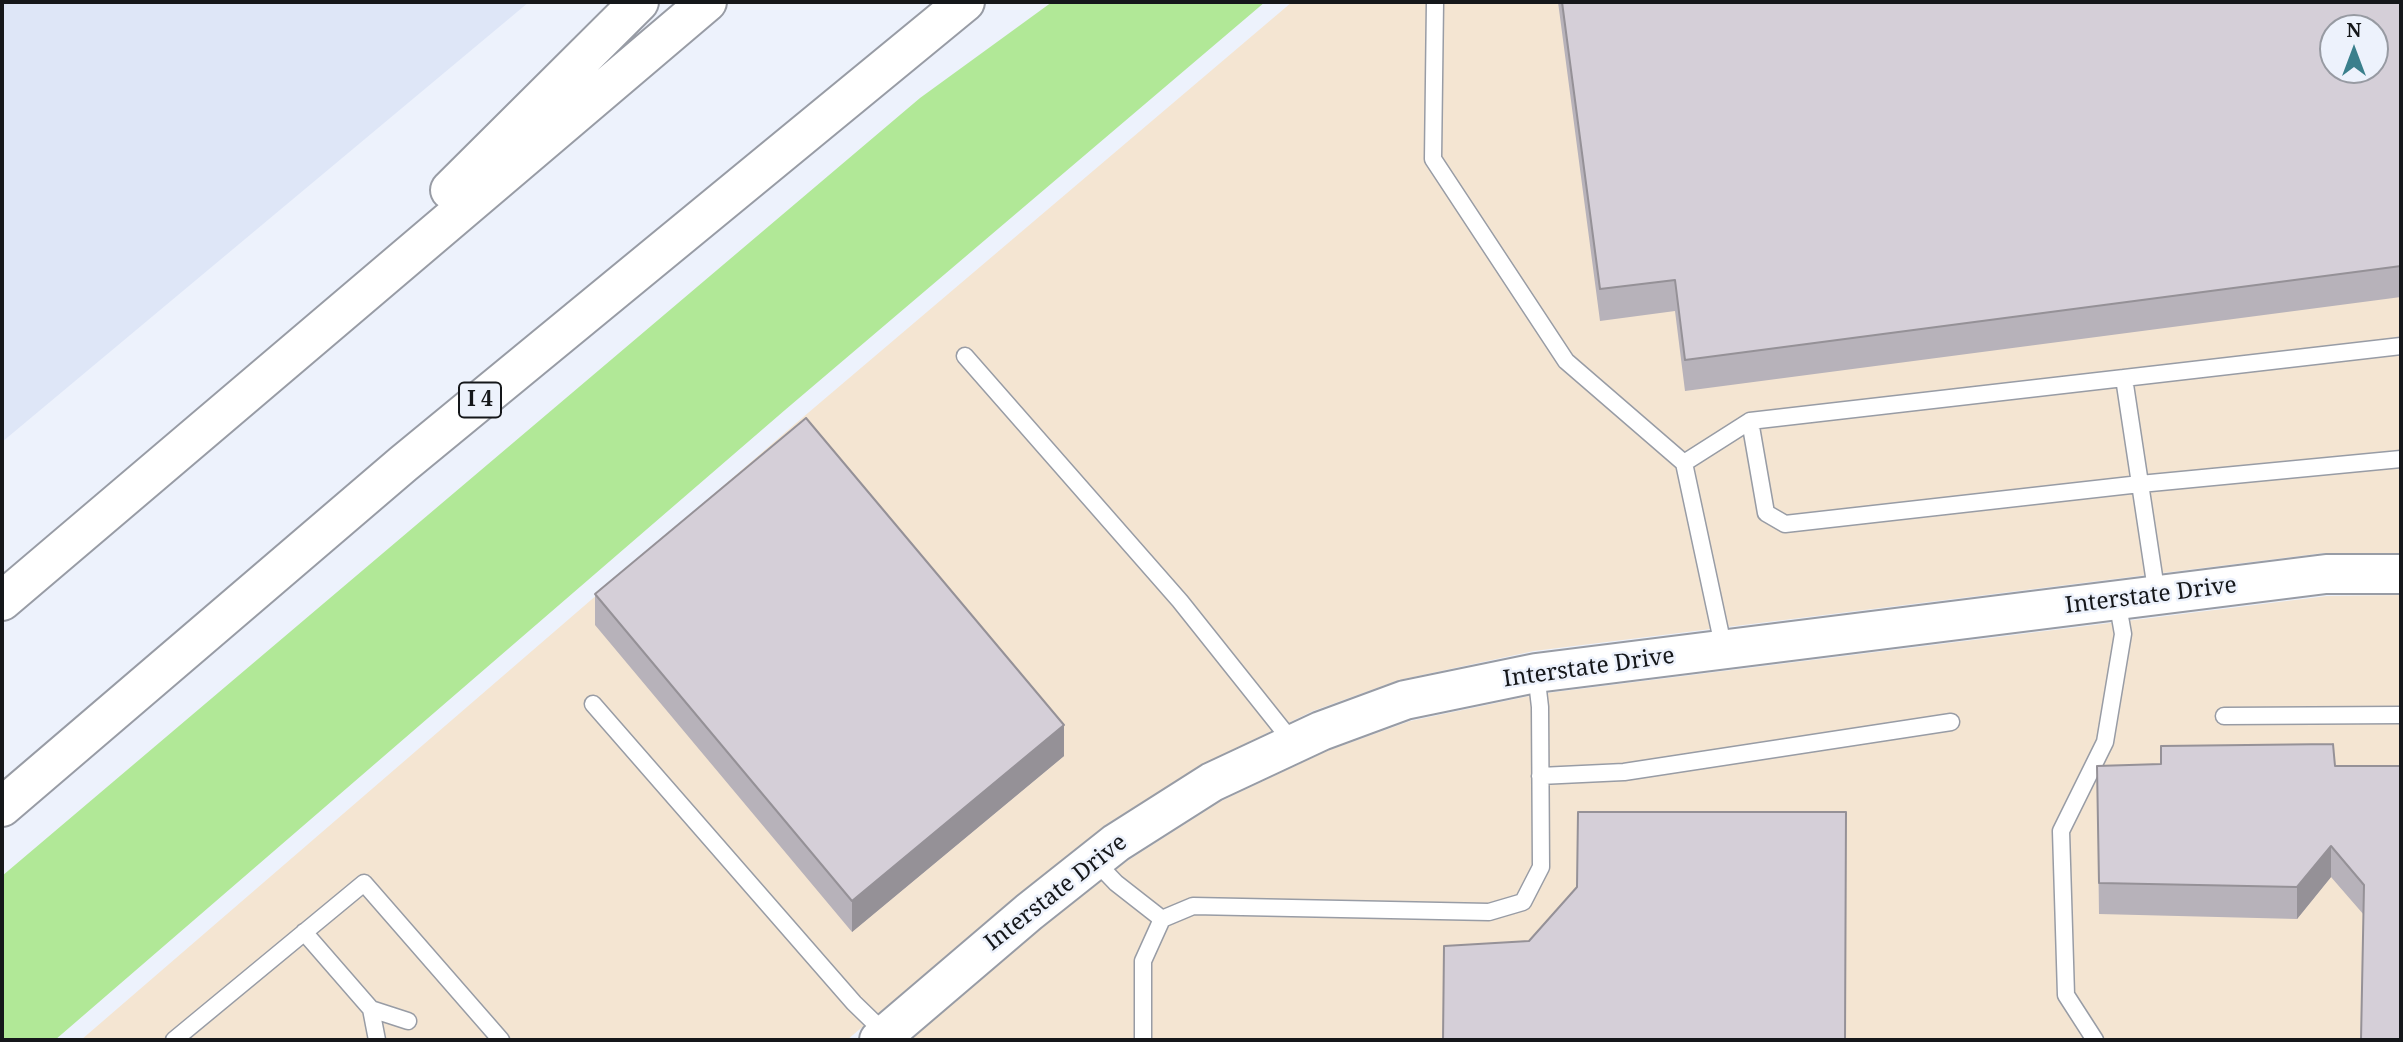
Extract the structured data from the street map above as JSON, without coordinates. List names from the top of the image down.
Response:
{
  "streets": {
    "main road": ["I 4", "Interstate Drive"]
  },
  "north": "top"
}
